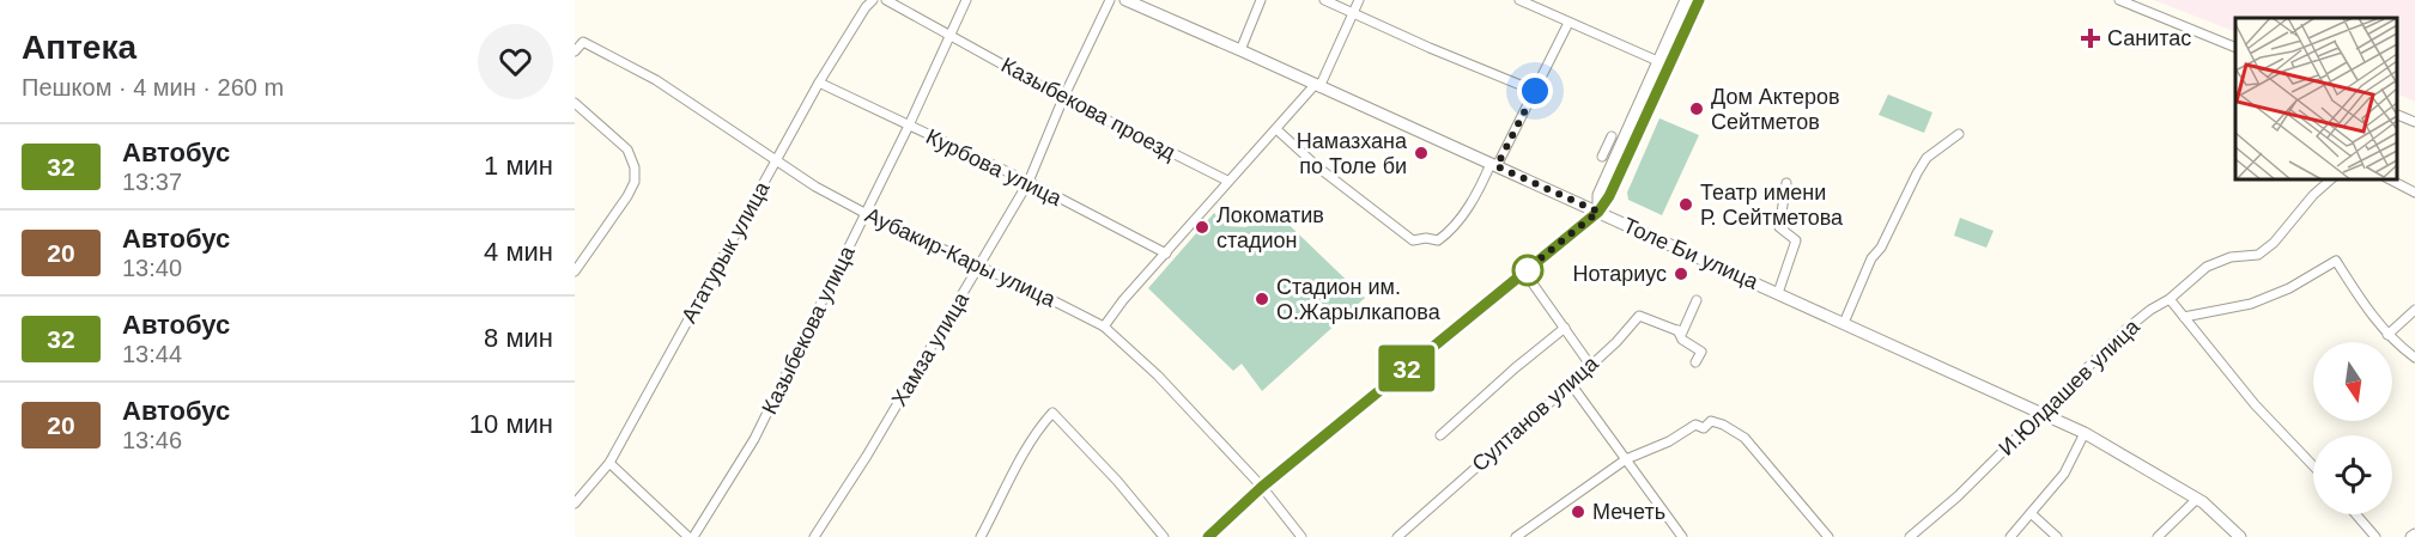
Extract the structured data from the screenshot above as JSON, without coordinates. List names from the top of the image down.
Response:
{
  "streets": {
    "street": [
      "Казыбекова проезд",
      "Курбова улица",
      "Ататурык улица",
      "Толе Би улица",
      "Аубакир-Кары улица",
      "Казыбекова улица",
      "Хамза улица",
      "И.Юлдашев улица",
      "Султанов улица"
    ]
  },
  "crossings": [
    ["Казыбекова проезд", "Казыбекова улица"],
    ["Казыбекова проезд", "Хамза улица"],
    ["Курбова улица", "Ататурык улица"],
    ["Курбова улица", "Казыбекова улица"],
    ["Курбова улица", "Хамза улица"],
    ["Ататурык улица", "Аубакир-Кары улица"],
    ["Толе Би улица", "И.Юлдашев улица"],
    ["Аубакир-Кары улица", "Казыбекова улица"],
    ["Аубакир-Кары улица", "Хамза улица"]
  ],
  "places": {
    "health": ["Санитас"],
    "other": [
      "Дом Актеров Сейтметов",
      "Намазхана по Толе би",
      "Театр имени Р. Сейтметова",
      "Локоматив стадион",
      "Нотариус",
      "Стадион им. О.Жарылкапова",
      "Мечеть"
    ]
  },
  "lines": ["bus line 32"],
  "north": "bottom",
  "page": {
    "heading": ["Аптека", "Пешком · 4 мин · 260 m"],
    "on_map": "32",
    "list": [
      {
        "mark": "32",
        "name": "Автобус",
        "note": "13:37",
        "value": "1 мин"
      },
      {
        "mark": "20",
        "name": "Автобус",
        "note": "13:40",
        "value": "4 мин"
      },
      {
        "mark": "32",
        "name": "Автобус",
        "note": "13:44",
        "value": "8 мин"
      },
      {
        "mark": "20",
        "name": "Автобус",
        "note": "13:46",
        "value": "10 мин"
      }
    ]
  }
}
